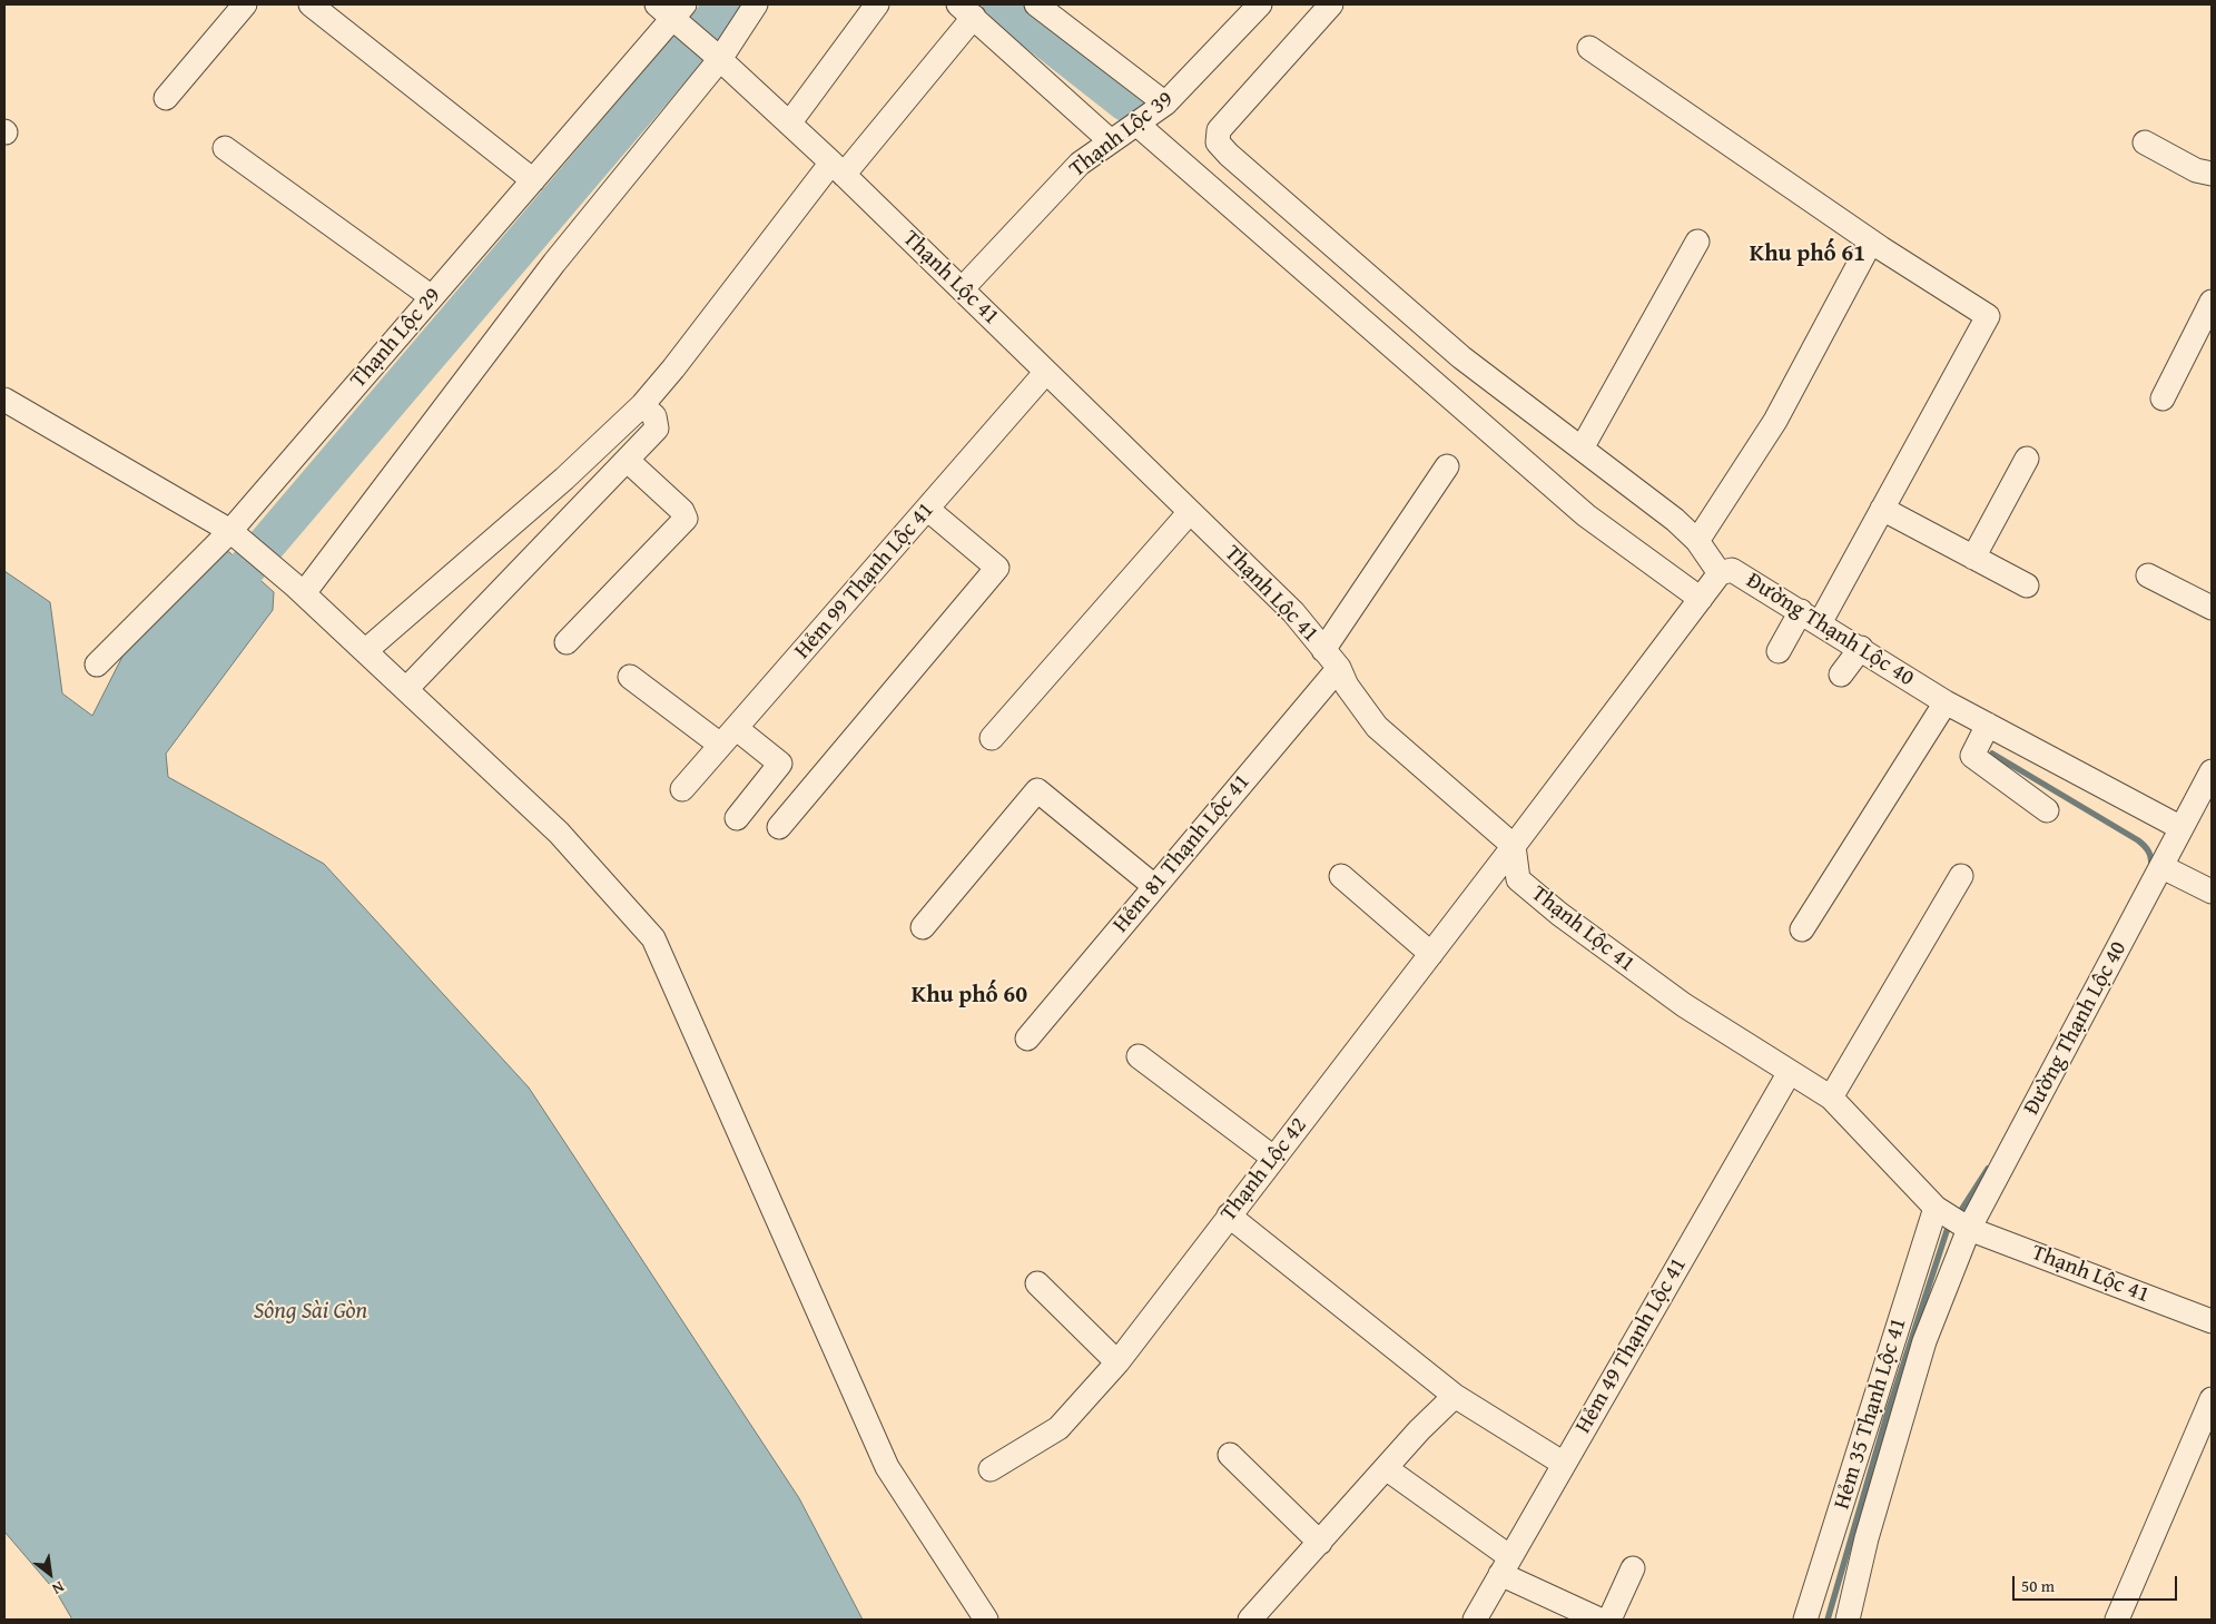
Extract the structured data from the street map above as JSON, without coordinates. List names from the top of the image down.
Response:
{
  "streets": {
    "street": [
      "Thạnh Lộc 39",
      "Thạnh Lộc 41",
      "Thạnh Lộc 29",
      "Hẻm 99 Thạnh Lộc 41",
      "Đường Thạnh Lộc 40",
      "Hẻm 81 Thạnh Lộc 41",
      "Thạnh Lộc 42",
      "Hẻm 49 Thạnh Lộc 41",
      "Hẻm 35 Thạnh Lộc 41"
    ]
  },
  "crossings": [
    ["Thạnh Lộc 39", "Thạnh Lộc 41"],
    ["Thạnh Lộc 41", "Thạnh Lộc 29"],
    ["Thạnh Lộc 41", "Hẻm 99 Thạnh Lộc 41"],
    ["Thạnh Lộc 41", "Đường Thạnh Lộc 40"],
    ["Thạnh Lộc 41", "Hẻm 81 Thạnh Lộc 41"],
    ["Thạnh Lộc 41", "Thạnh Lộc 42"],
    ["Thạnh Lộc 41", "Hẻm 49 Thạnh Lộc 41"],
    ["Thạnh Lộc 41", "Hẻm 35 Thạnh Lộc 41"],
    ["Đường Thạnh Lộc 40", "Thạnh Lộc 42"]
  ],
  "districts": ["Khu phố 61", "Khu phố 60"],
  "water": ["Sông Sài Gòn"],
  "scale_bar": "50 m",
  "north": "bottom right"
}
